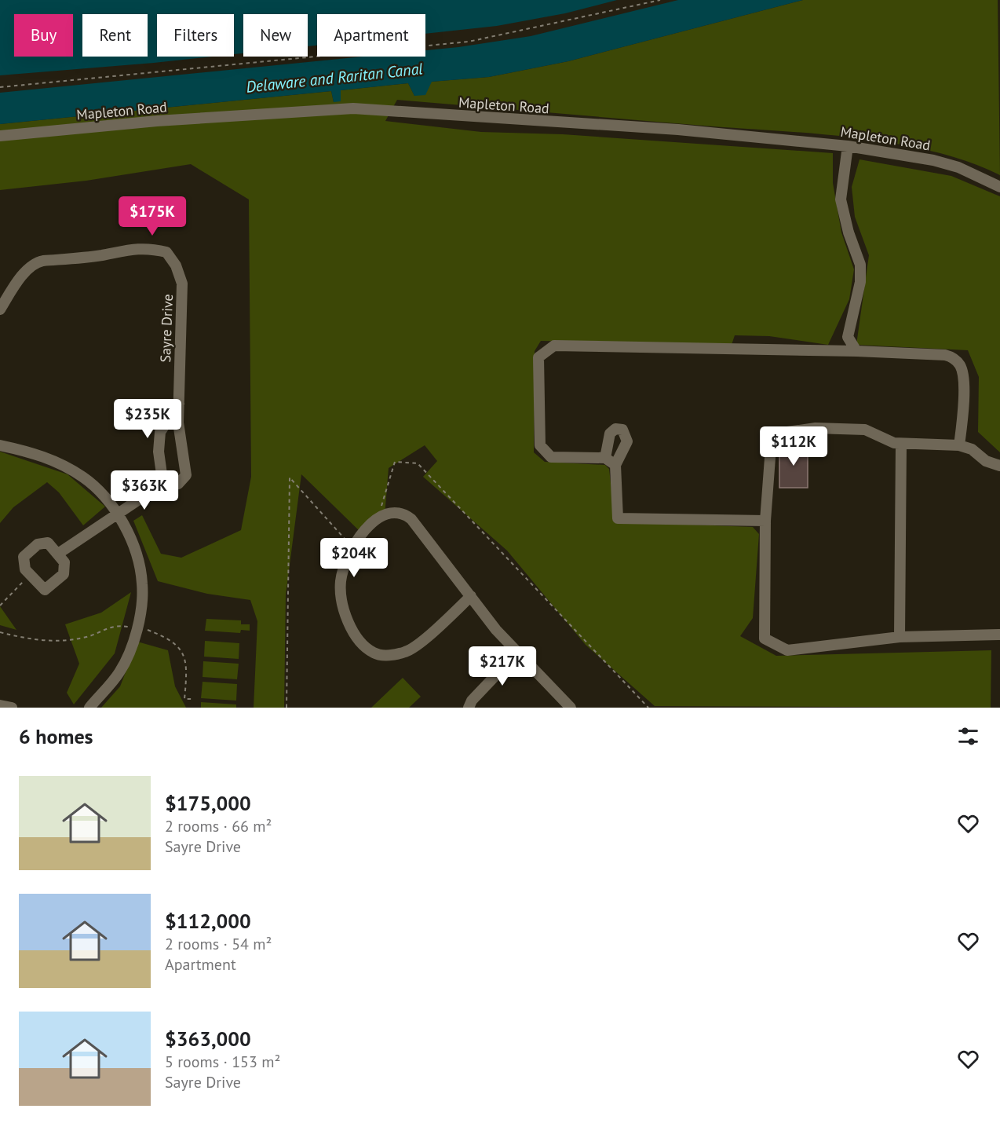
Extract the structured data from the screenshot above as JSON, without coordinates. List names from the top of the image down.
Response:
{
  "streets": {
    "street": ["Mapleton Road", "Sayre Drive"]
  },
  "water": ["Delaware and Raritan Canal"],
  "page": {
    "chip": [
      "Buy",
      "Rent",
      "Filters",
      "New",
      "Apartment"
    ],
    "price": [
      "$175K",
      "$235K",
      "$112K",
      "$363K",
      "$204K",
      "$217K"
    ],
    "heading": "6 homes",
    "list": [
      {
        "name": "$175,000",
        "note": "2 rooms · 66 m² · Sayre Drive"
      },
      {
        "name": "$112,000",
        "note": "2 rooms · 54 m² · Apartment"
      },
      {
        "name": "$363,000",
        "note": "5 rooms · 153 m² · Sayre Drive"
      }
    ]
  }
}
